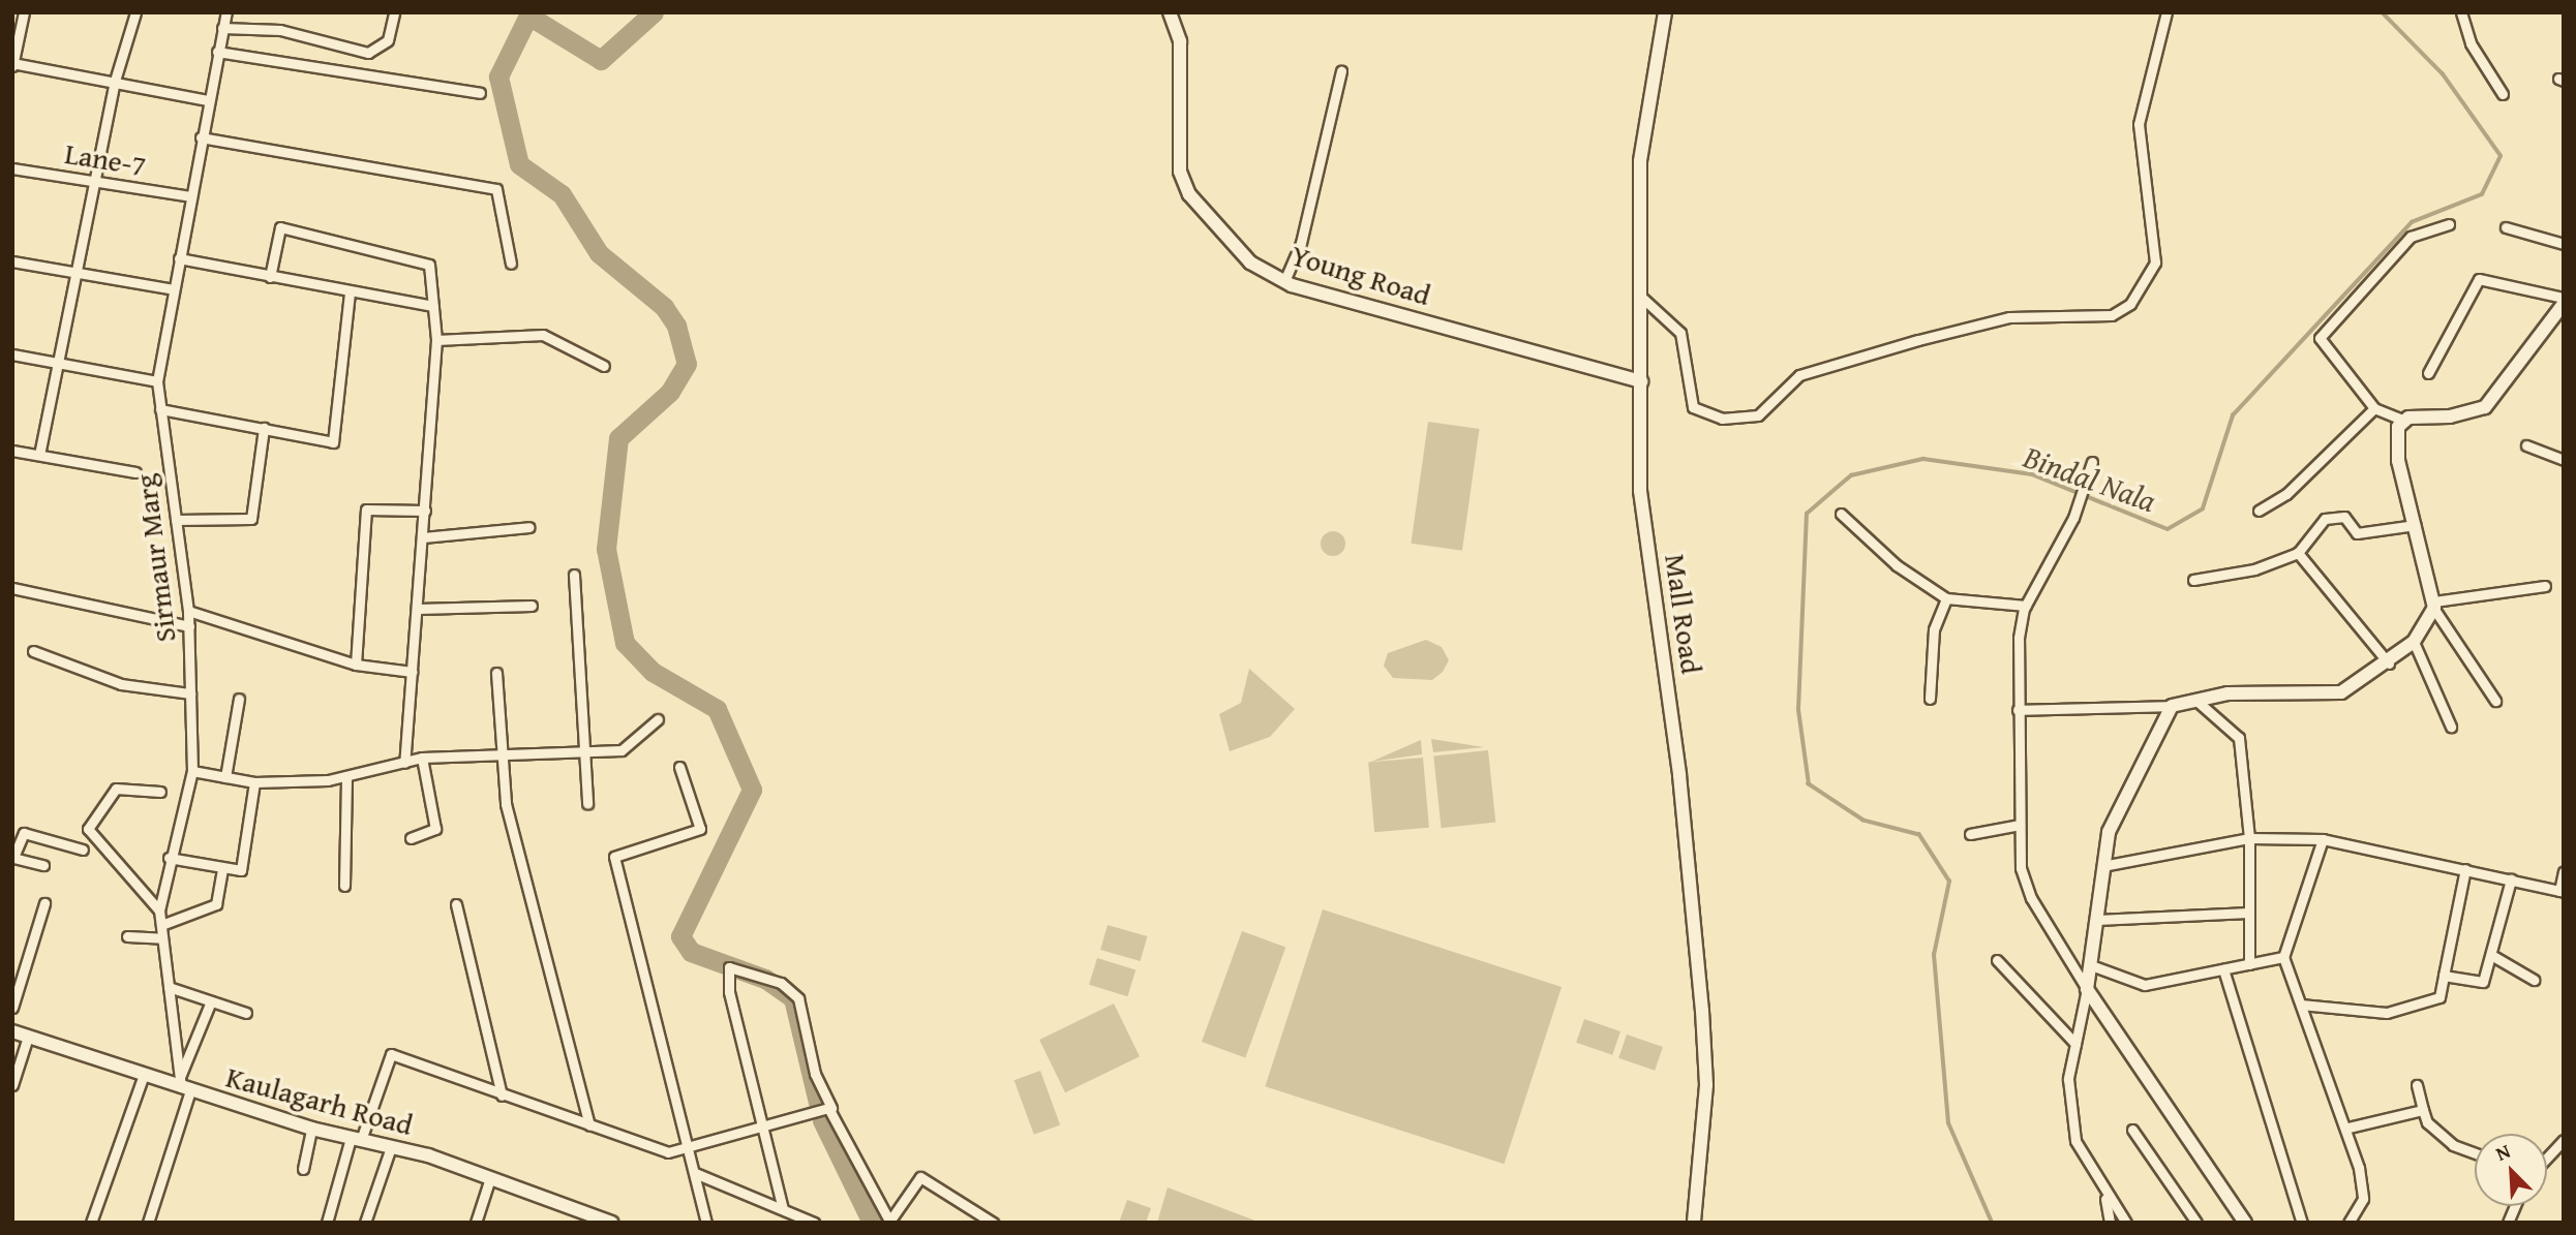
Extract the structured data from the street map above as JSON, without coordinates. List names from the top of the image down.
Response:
{
  "streets": {
    "street": [
      "Lane-7",
      "Young Road",
      "Sirmaur Marg",
      "Mall Road",
      "Kaulagarh Road"
    ]
  },
  "crossings": [
    ["Lane-7", "Sirmaur Marg"],
    ["Young Road", "Mall Road"],
    ["Sirmaur Marg", "Kaulagarh Road"]
  ],
  "water": ["Bindal Nala"],
  "north": "top left"
}
